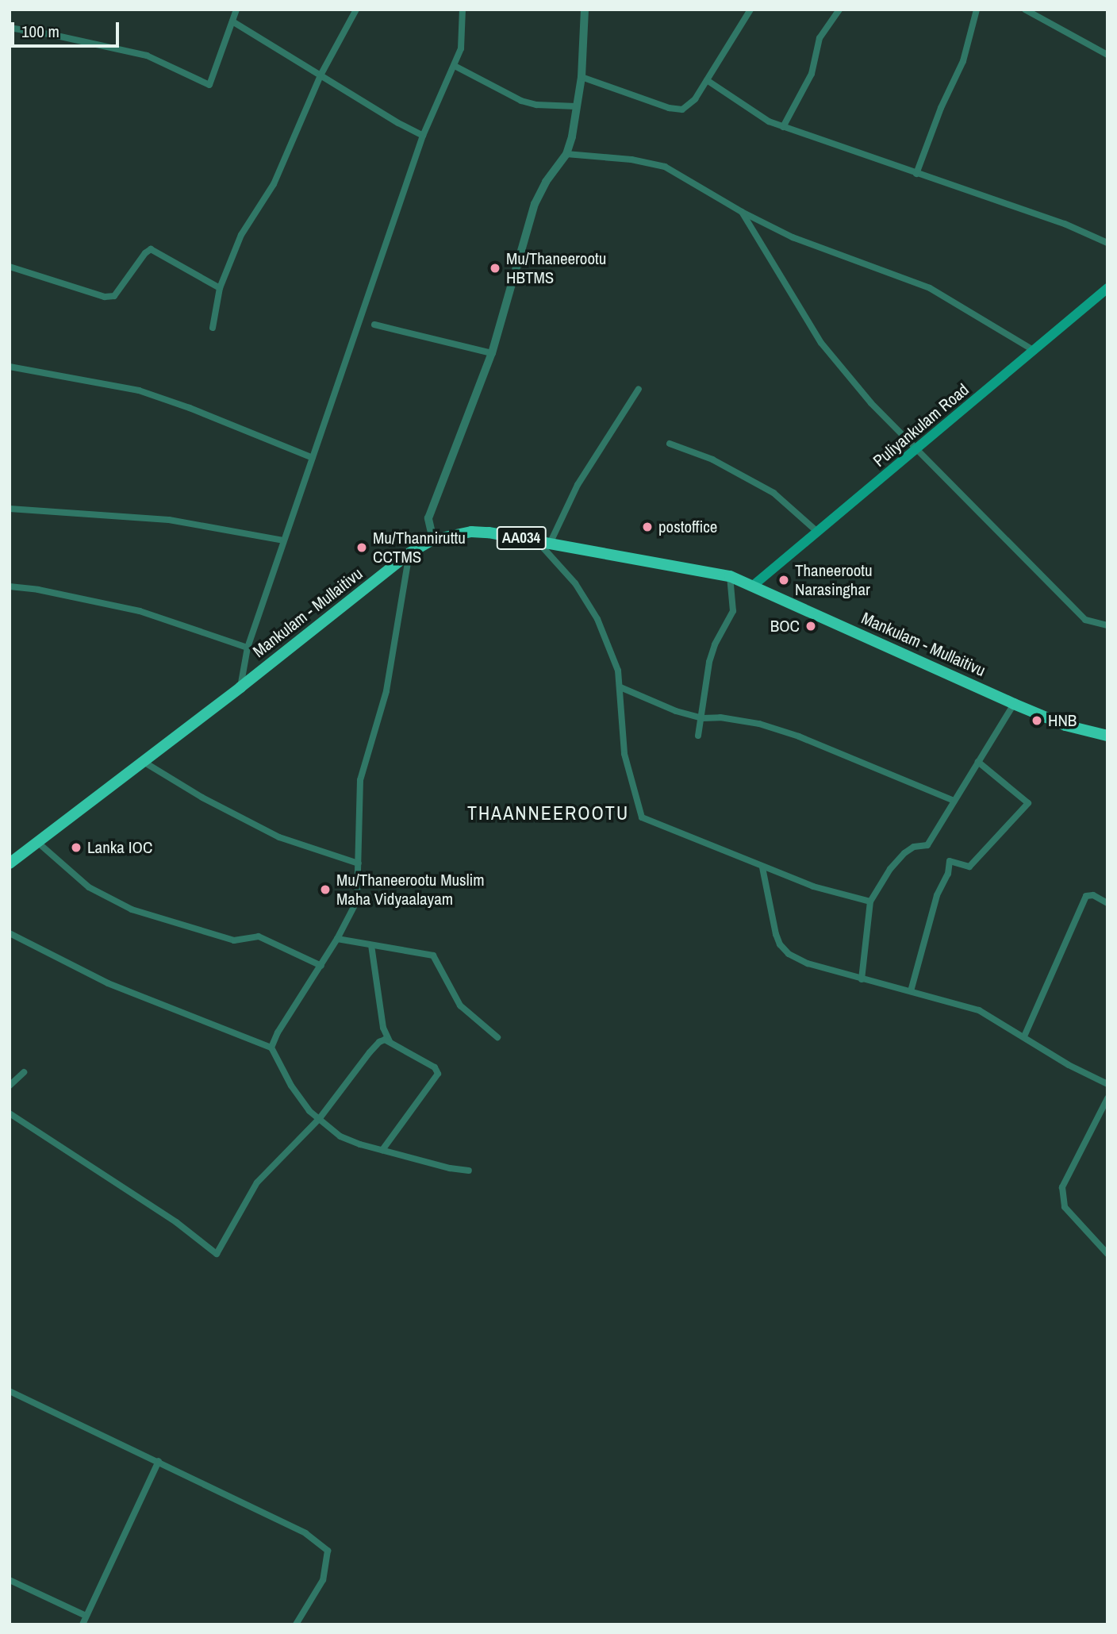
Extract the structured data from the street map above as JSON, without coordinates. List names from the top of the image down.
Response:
{
  "streets": {
    "highway": ["AA034", "Mankulam - Mullaitivu"],
    "main road": ["Puliyankulam Road"]
  },
  "crossings": [
    ["Puliyankulam Road", "Mankulam - Mullaitivu"]
  ],
  "districts": ["THAANNEEROOTU"],
  "places": [
    "Mu/Thaneerootu HBTMS",
    "postoffice",
    "Mu/Thanniruttu CCTMS",
    "Thaneerootu Narasinghar",
    "BOC",
    "HNB",
    "Lanka IOC",
    "Mu/Thaneerootu Muslim Maha Vidyaalayam"
  ],
  "scale_bar": "100 m"
}
